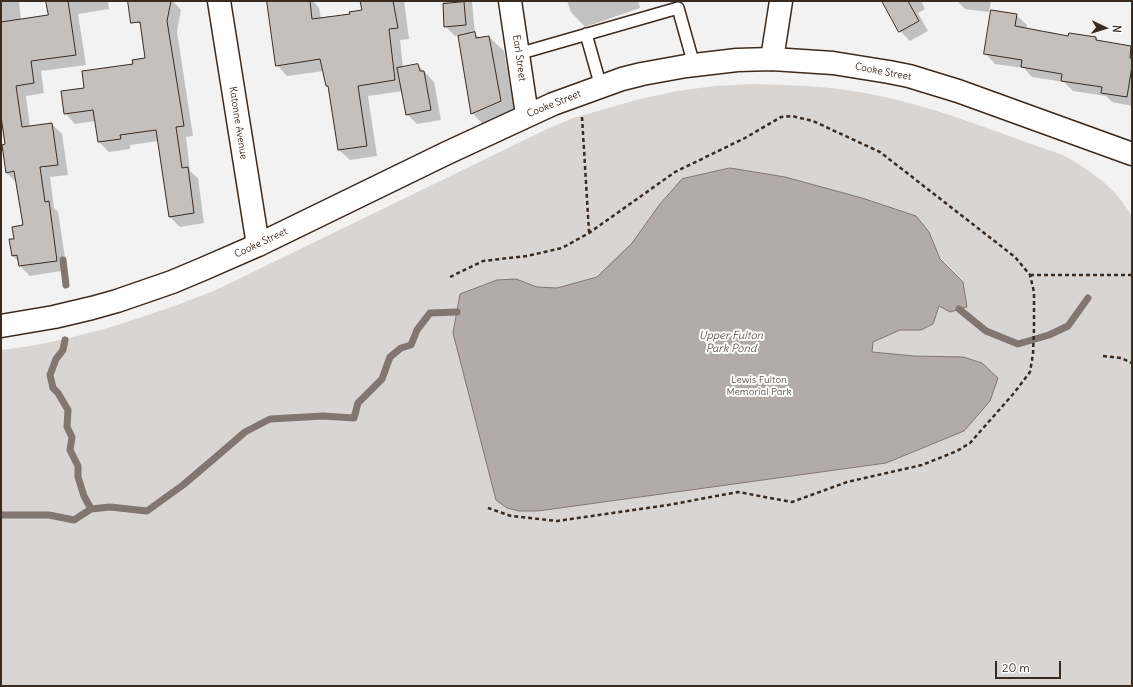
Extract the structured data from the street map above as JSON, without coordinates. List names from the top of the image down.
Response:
{
  "streets": {
    "main road": ["Earl Street", "Cooke Street", "Katonne Avenue"]
  },
  "crossings": [
    ["Earl Street", "Cooke Street"],
    ["Cooke Street", "Katonne Avenue"]
  ],
  "water": ["Upper Fulton Park Pond"],
  "parks": ["Lewis Fulton Memorial Park"],
  "scale_bar": "20 m",
  "north": "right"
}
